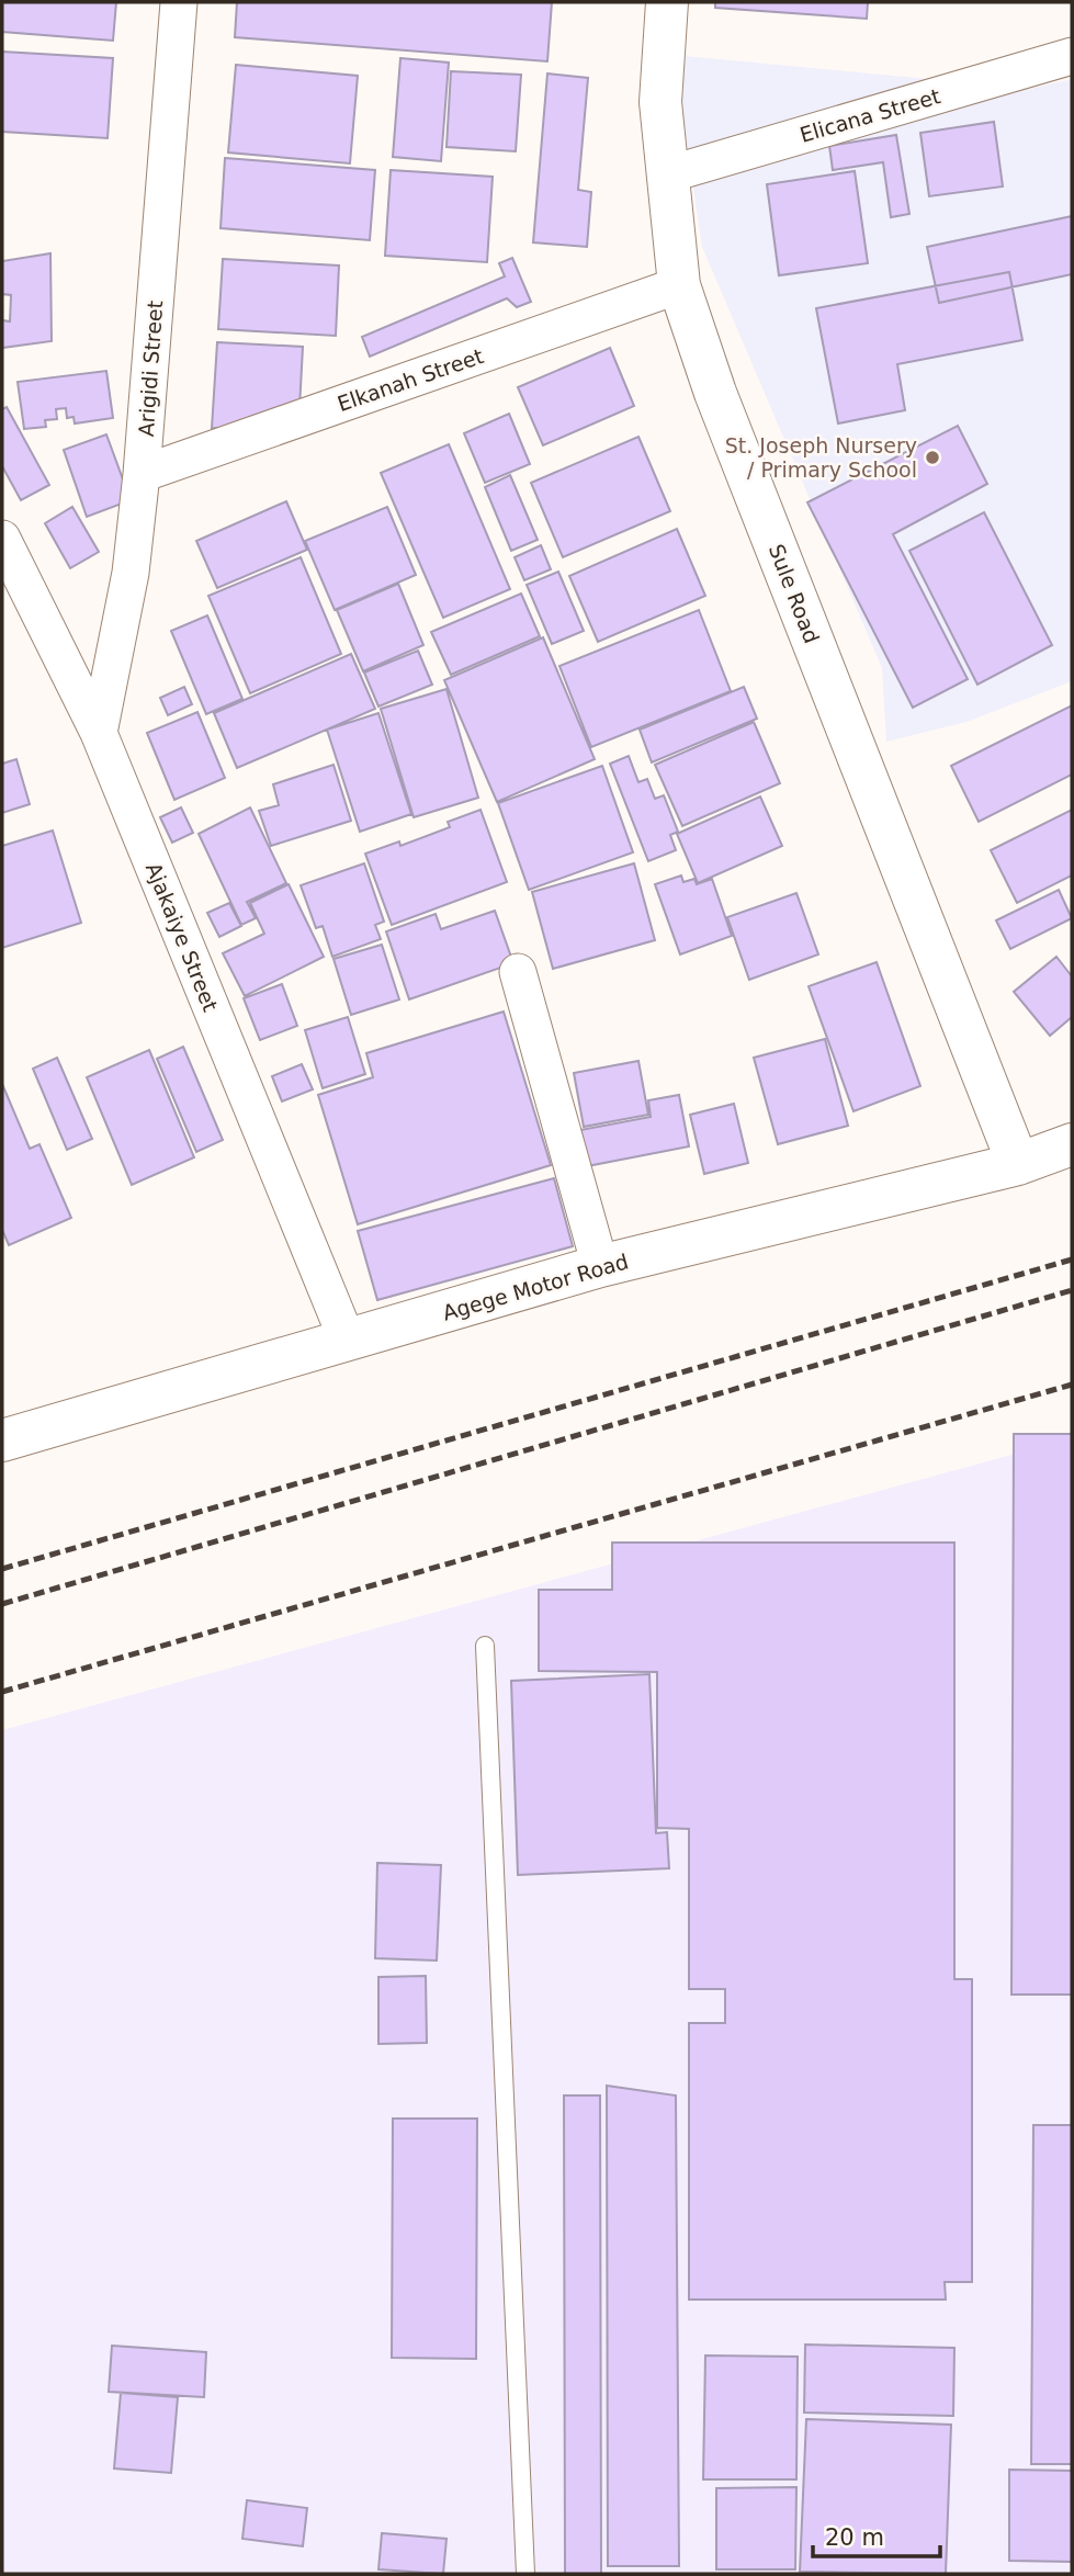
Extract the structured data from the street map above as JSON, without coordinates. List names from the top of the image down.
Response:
{
  "streets": {
    "street": [
      "Elicana Street",
      "Arigidi Street",
      "Elkanah Street",
      "Sule Road",
      "Ajakaiye Street",
      "Agege Motor Road"
    ]
  },
  "crossings": [
    ["Elicana Street", "Sule Road"],
    ["Arigidi Street", "Elkanah Street"],
    ["Arigidi Street", "Ajakaiye Street"],
    ["Elkanah Street", "Sule Road"],
    ["Sule Road", "Agege Motor Road"],
    ["Ajakaiye Street", "Agege Motor Road"]
  ],
  "places": ["St. Joseph Nursery / Primary School"],
  "scale_bar": "20 m"
}
